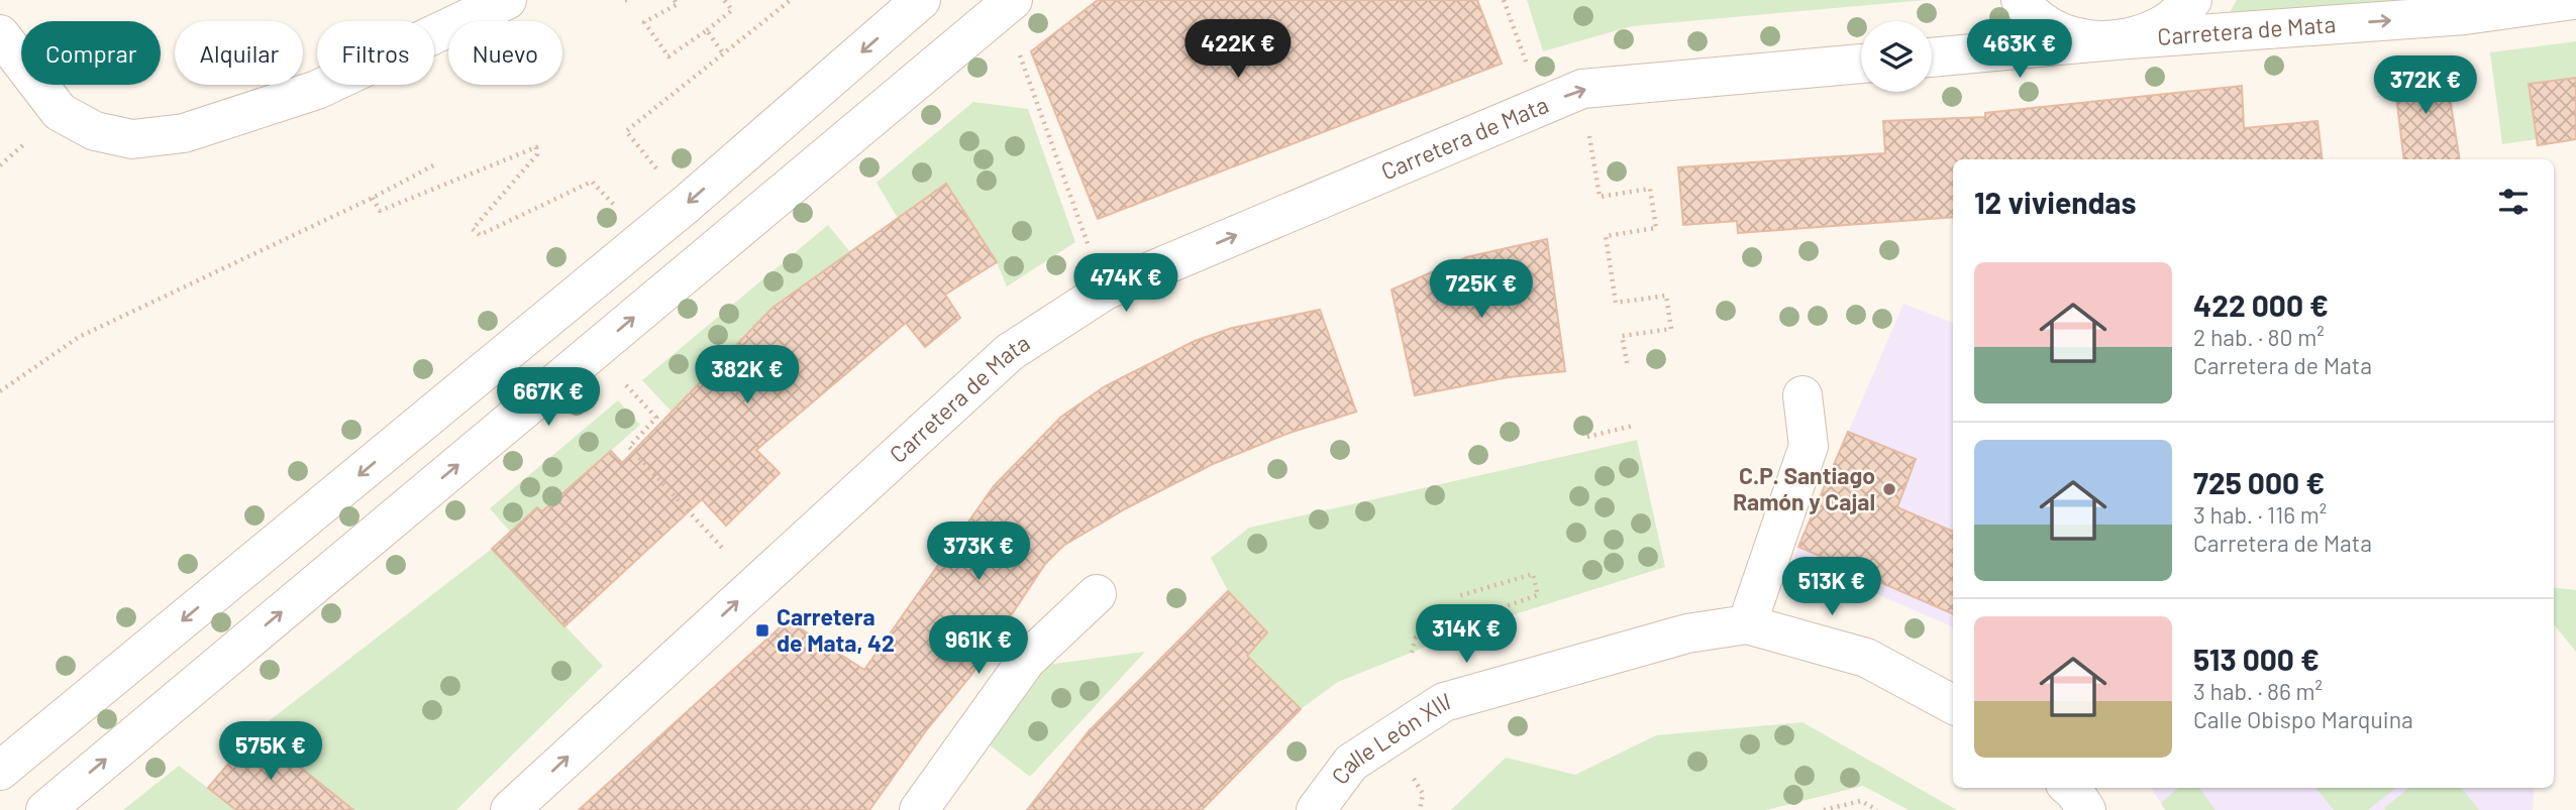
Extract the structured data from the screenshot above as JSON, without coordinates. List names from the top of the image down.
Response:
{
  "streets": {
    "street": ["Carretera de Mata", "Calle León XIII"]
  },
  "places": {
    "other": ["C.P. Santiago Ramón y Cajal"],
    "transit": ["Carretera de Mata, 42"]
  },
  "page": {
    "price": [
      "422K €",
      "463K €",
      "372K €",
      "474K €",
      "725K €",
      "382K €",
      "667K €",
      "373K €",
      "513K €",
      "314K €",
      "961K €",
      "575K €"
    ],
    "chip": [
      "Comprar",
      "Alquilar",
      "Filtros",
      "Nuevo"
    ],
    "heading": "12 viviendas",
    "list": [
      {
        "name": "422 000 €",
        "note": "2 hab. · 80 m² · Carretera de Mata"
      },
      {
        "name": "725 000 €",
        "note": "3 hab. · 116 m² · Carretera de Mata"
      },
      {
        "name": "513 000 €",
        "note": "3 hab. · 86 m² · Calle Obispo Marquina"
      }
    ]
  }
}
